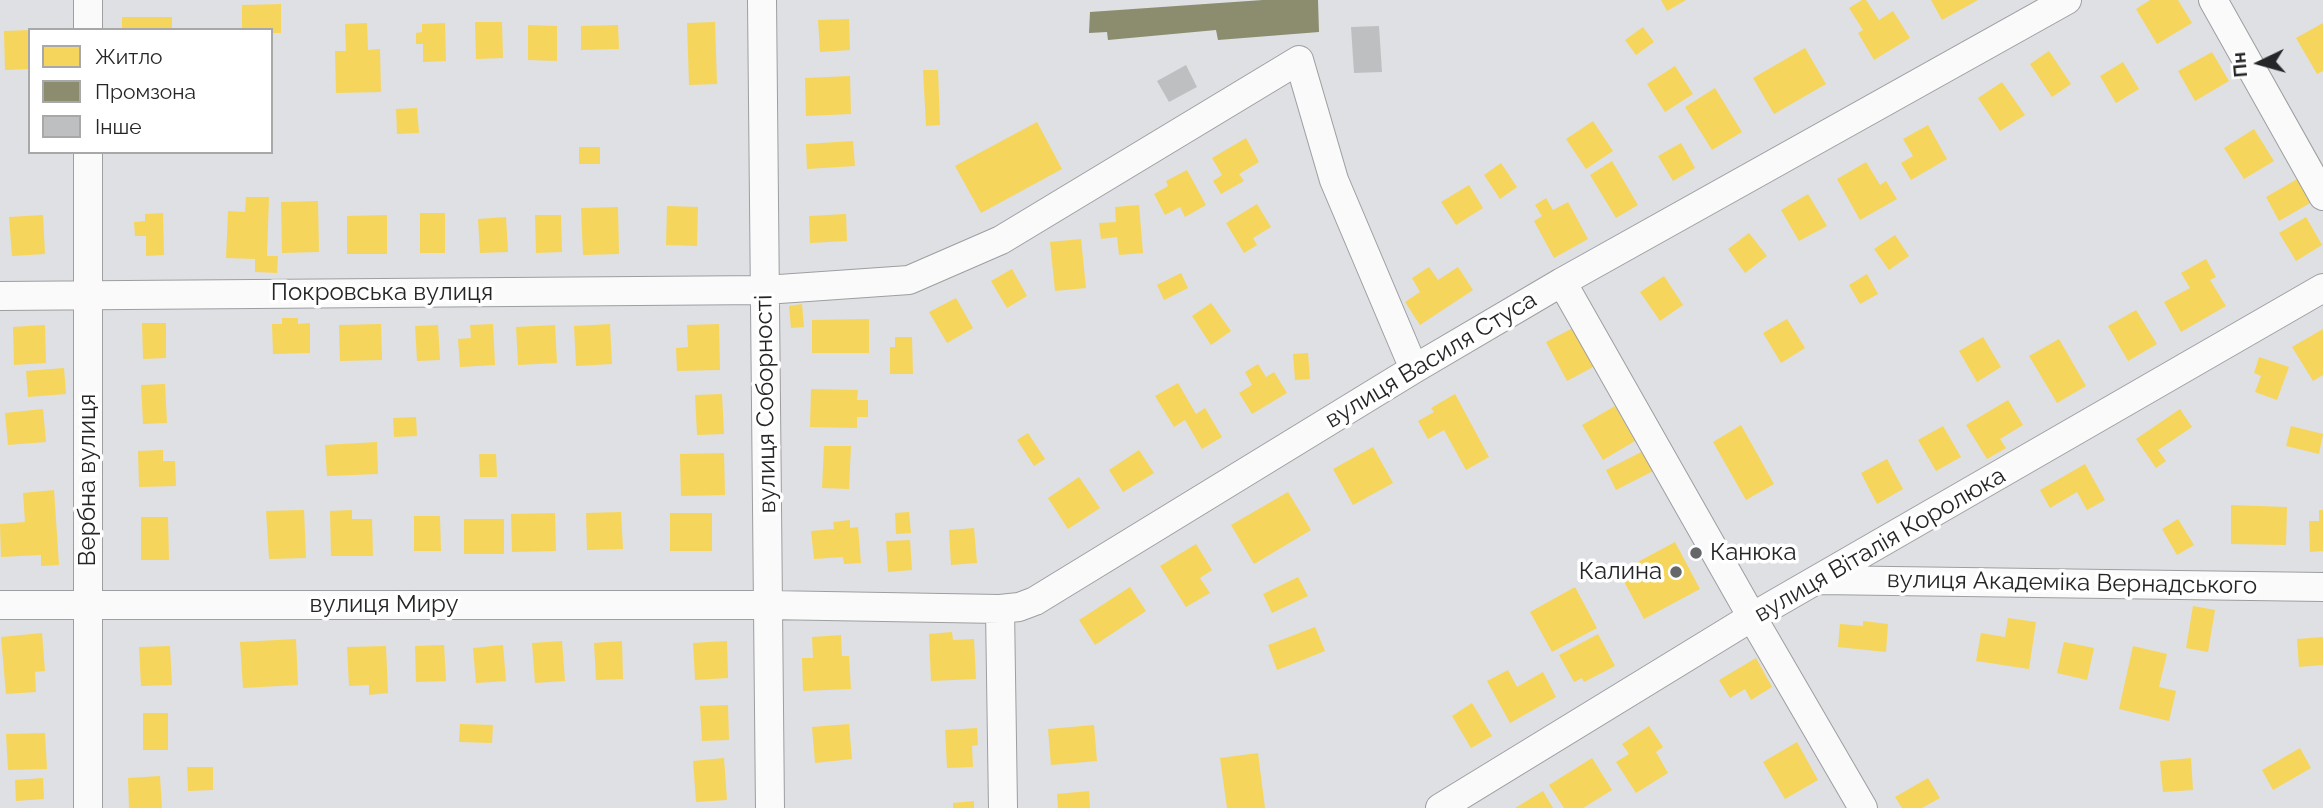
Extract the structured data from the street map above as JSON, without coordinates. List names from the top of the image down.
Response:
{
  "streets": {
    "street": [
      "Покровська вулиця",
      "вулиця Василя Стуса",
      "вулиця Соборності",
      "Вербна вулиця",
      "вулиця Віталія Королюка",
      "вулиця Академіка Вернадського",
      "вулиця Миру"
    ]
  },
  "crossings": [
    ["Покровська вулиця", "вулиця Василя Стуса"],
    ["Покровська вулиця", "вулиця Соборності"],
    ["Покровська вулиця", "Вербна вулиця"],
    ["вулиця Василя Стуса", "вулиця Соборності"],
    ["вулиця Василя Стуса", "вулиця Миру"],
    ["вулиця Соборності", "вулиця Миру"],
    ["Вербна вулиця", "вулиця Миру"],
    ["вулиця Віталія Королюка", "вулиця Академіка Вернадського"]
  ],
  "places": ["Канюка", "Калина"],
  "legend": ["Житло", "Промзона", "Інше"],
  "north": "left"
}
